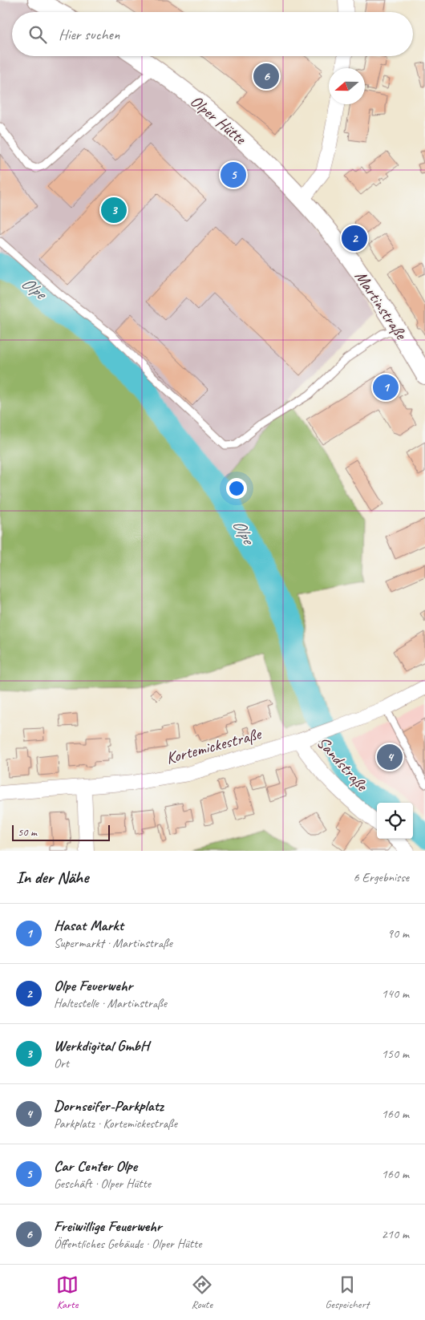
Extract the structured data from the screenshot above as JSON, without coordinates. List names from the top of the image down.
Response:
{
  "streets": {
    "street": [
      "Olper Hütte",
      "Martinstraße",
      "Kortemickestraße",
      "Sandstraße"
    ]
  },
  "crossings": [
    ["Olper Hütte", "Martinstraße"],
    ["Kortemickestraße", "Sandstraße"]
  ],
  "water": ["Olpe"],
  "scale_bar": "50 m",
  "north": "left",
  "page": {
    "search": "Hier suchen",
    "pins": [
      "6",
      "5",
      "3",
      "2",
      "1",
      "4"
    ],
    "scale": "50 m",
    "heading": ["In der Nähe", "6 Ergebnisse"],
    "list": [
      {
        "mark": "1",
        "name": "Hasat Markt",
        "note": "Supermarkt · Martinstraße",
        "value": "90 m"
      },
      {
        "mark": "2",
        "name": "Olpe Feuerwehr",
        "note": "Haltestelle · Martinstraße",
        "value": "140 m"
      },
      {
        "mark": "3",
        "name": "Werkdigital GmbH",
        "note": "Ort",
        "value": "150 m"
      },
      {
        "mark": "4",
        "name": "Dornseifer-Parkplatz",
        "note": "Parkplatz · Kortemickestraße",
        "value": "160 m"
      },
      {
        "mark": "5",
        "name": "Car Center Olpe",
        "note": "Geschäft · Olper Hütte",
        "value": "160 m"
      },
      {
        "mark": "6",
        "name": "Freiwillige Feuerwehr",
        "note": "Öffentliches Gebäude · Olper Hütte",
        "value": "210 m"
      }
    ],
    "nav": ["Karte", "Route", "Gespeichert"]
  }
}
